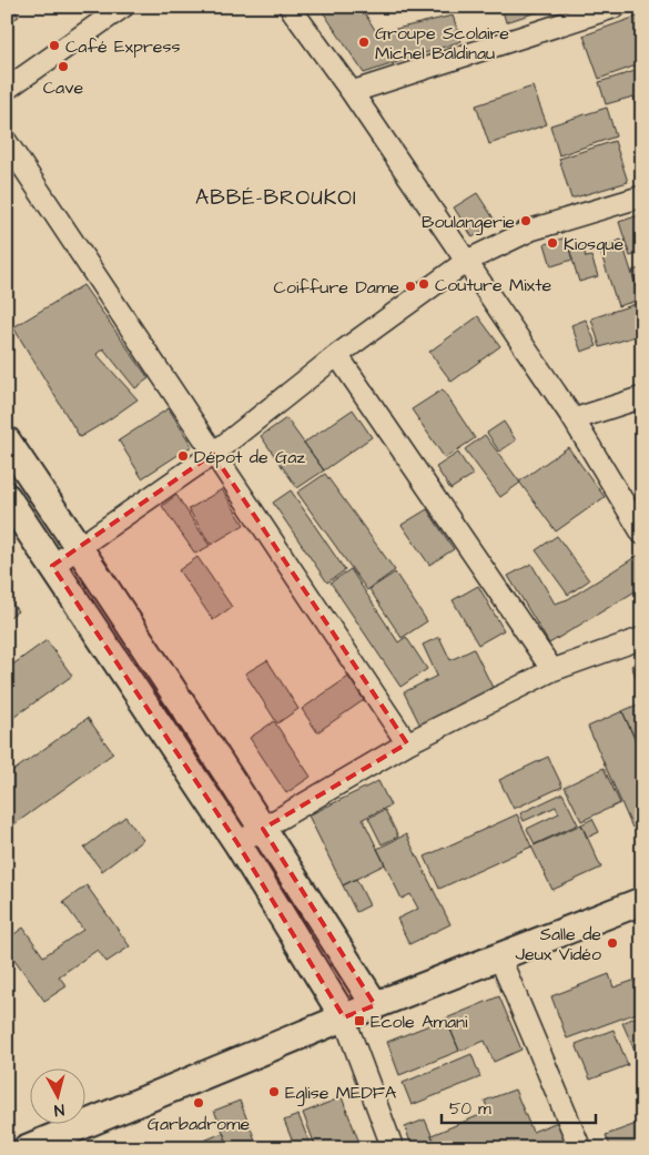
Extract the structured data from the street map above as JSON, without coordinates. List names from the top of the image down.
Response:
{
  "districts": ["ABBÉ-BROUKOI"],
  "places": {
    "other": [
      "Groupe Scolaire Michel Baldinau",
      "Café Express",
      "Cave",
      "Boulangerie",
      "Kiosque",
      "Couture Mixte",
      "Coiffure Dame",
      "Dépot de Gaz",
      "Salle de Jeux Vidéo",
      "Eglise MEDFA",
      "Garbadrome"
    ],
    "transit": ["Ecole Amani"]
  },
  "scale_bar": "50 m",
  "north": "bottom"
}
